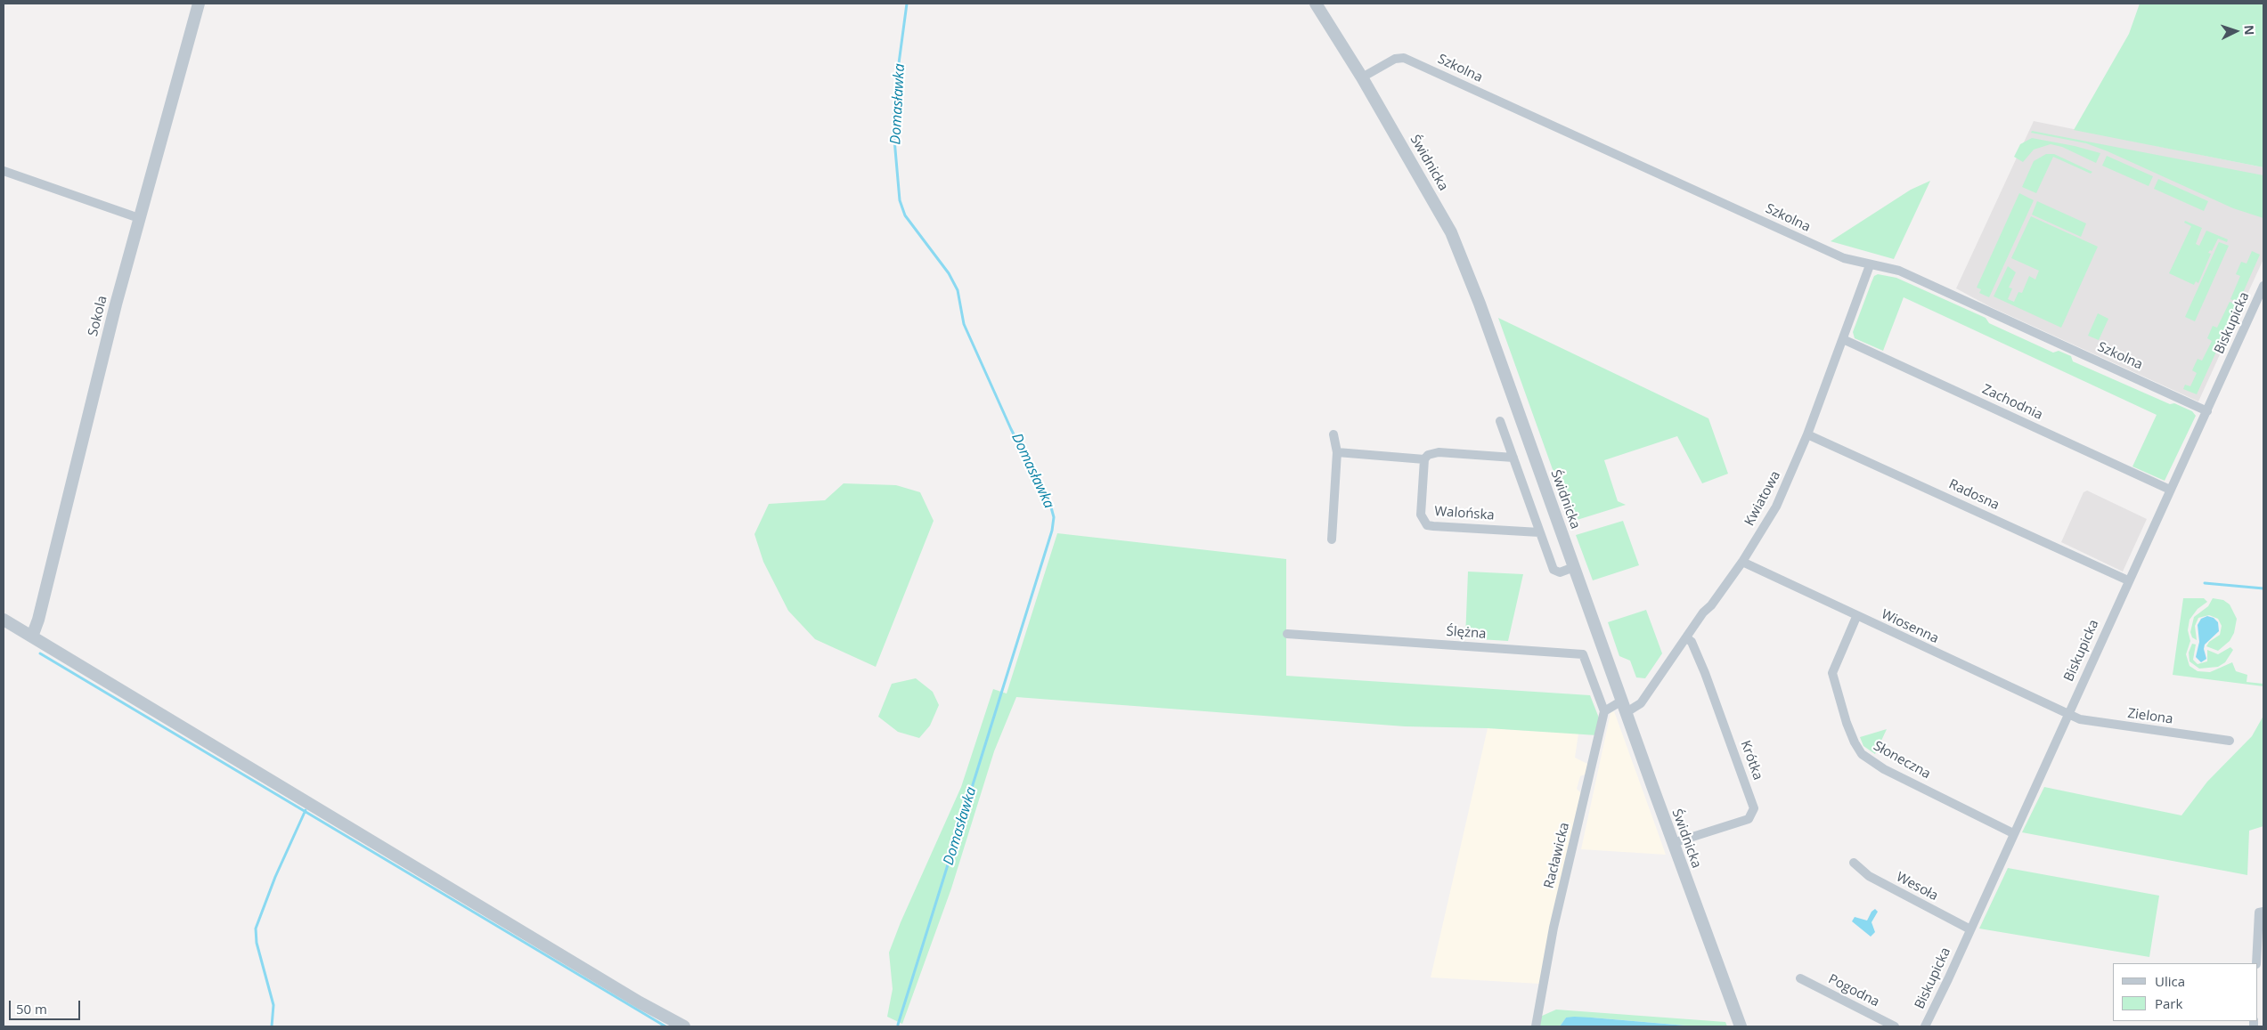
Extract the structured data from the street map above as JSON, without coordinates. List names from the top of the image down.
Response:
{
  "streets": {
    "street": [
      "Szkolna",
      "Świdnicka",
      "Sokola",
      "Biskupicka",
      "Zachodnia",
      "Radosna",
      "Kwiatowa",
      "Walońska",
      "Wiosenna",
      "Ślężna",
      "Zielona",
      "Krótka",
      "Słoneczna",
      "Racławicka",
      "Wesoła",
      "Pogodna"
    ]
  },
  "crossings": [
    ["Szkolna", "Świdnicka"],
    ["Szkolna", "Biskupicka"],
    ["Szkolna", "Kwiatowa"],
    ["Świdnicka", "Kwiatowa"],
    ["Świdnicka", "Krótka"],
    ["Biskupicka", "Zachodnia"],
    ["Biskupicka", "Radosna"],
    ["Biskupicka", "Wiosenna"],
    ["Biskupicka", "Zielona"],
    ["Biskupicka", "Słoneczna"],
    ["Biskupicka", "Wesoła"],
    ["Zachodnia", "Kwiatowa"],
    ["Radosna", "Kwiatowa"],
    ["Kwiatowa", "Wiosenna"],
    ["Kwiatowa", "Krótka"],
    ["Wiosenna", "Zielona"],
    ["Wiosenna", "Słoneczna"],
    ["Ślężna", "Racławicka"]
  ],
  "water": ["Domasławka"],
  "legend": ["Ulica", "Park"],
  "scale_bar": "50 m",
  "north": "right"
}
